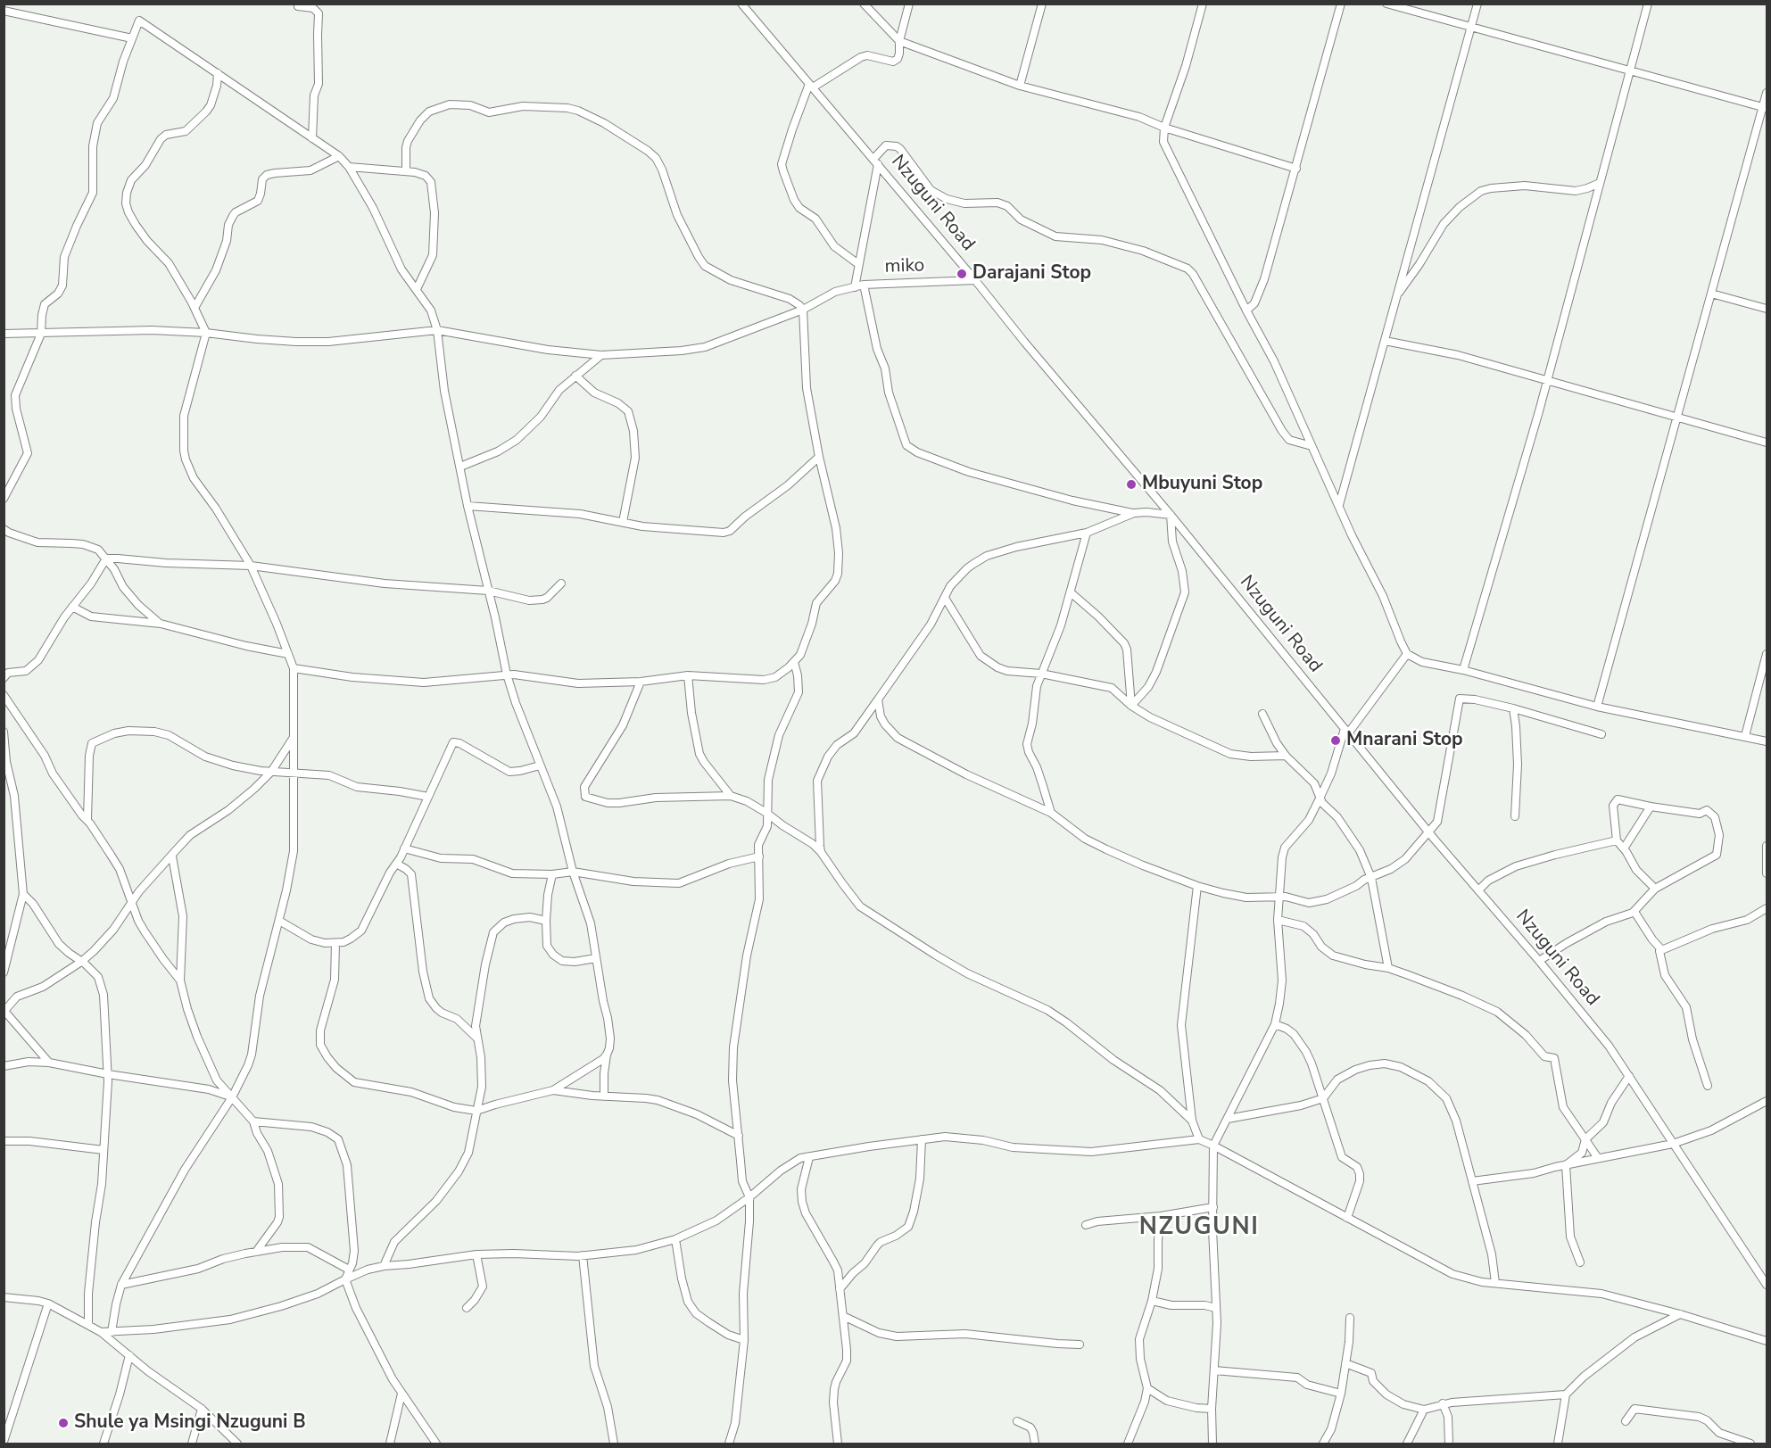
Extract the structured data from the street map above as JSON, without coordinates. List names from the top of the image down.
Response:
{
  "streets": {
    "street": ["Nzuguni Road", "miko"]
  },
  "crossings": [
    ["Nzuguni Road", "miko"]
  ],
  "districts": ["NZUGUNI"],
  "places": [
    "Darajani Stop",
    "Mbuyuni Stop",
    "Mnarani Stop",
    "Shule ya Msingi Nzuguni B"
  ]
}
